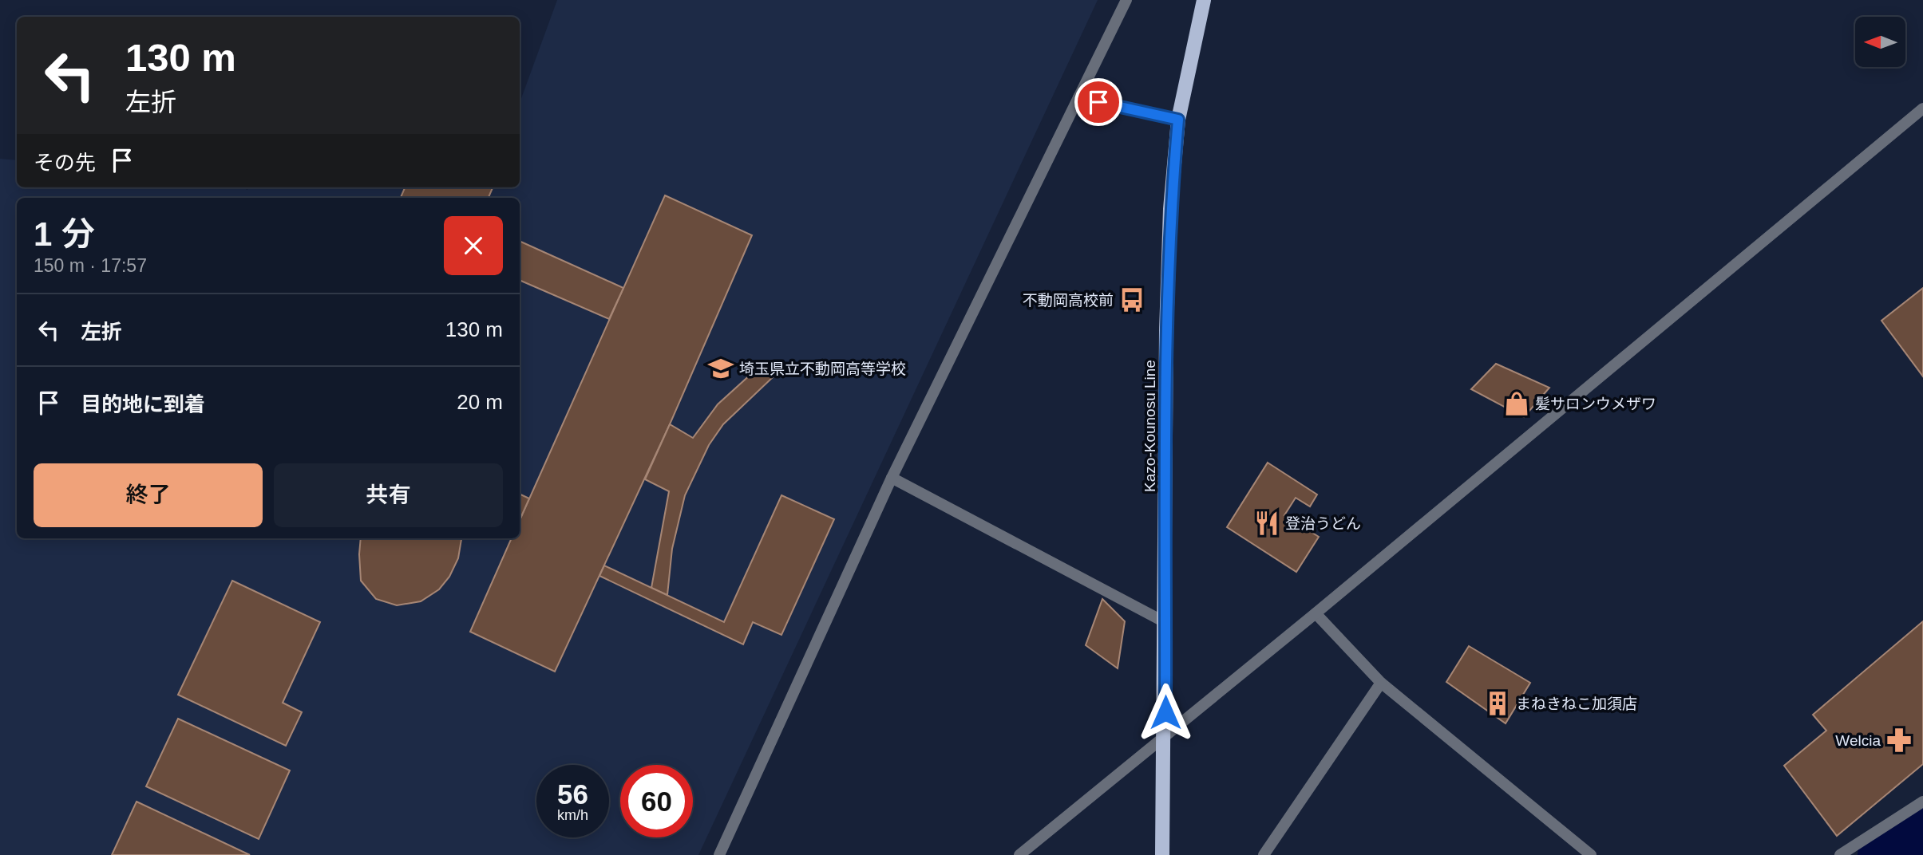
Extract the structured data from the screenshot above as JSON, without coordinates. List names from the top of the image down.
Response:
{
  "streets": {
    "main road": ["Kazo-Kounosu Line"]
  },
  "places": {
    "bus stop": ["不動岡高校前"],
    "school or university": ["埼玉県立不動岡高等学校"],
    "shop": ["髪サロンウメザワ"],
    "restaurant": ["登治うどん"],
    "building": ["まねきねこ加須店"],
    "pharmacy": ["Welcia"]
  },
  "north": "left",
  "page": {
    "turn": ["130 m", "左折"],
    "then": "その先",
    "heading": ["1 分", "150 m · 17:57"],
    "list": [
      {
        "name": "左折",
        "value": "130 m"
      },
      {
        "name": "目的地に到着",
        "value": "20 m"
      }
    ],
    "buttons": ["終了", "共有"],
    "speed": "56 km/h",
    "limit": "60"
  }
}
